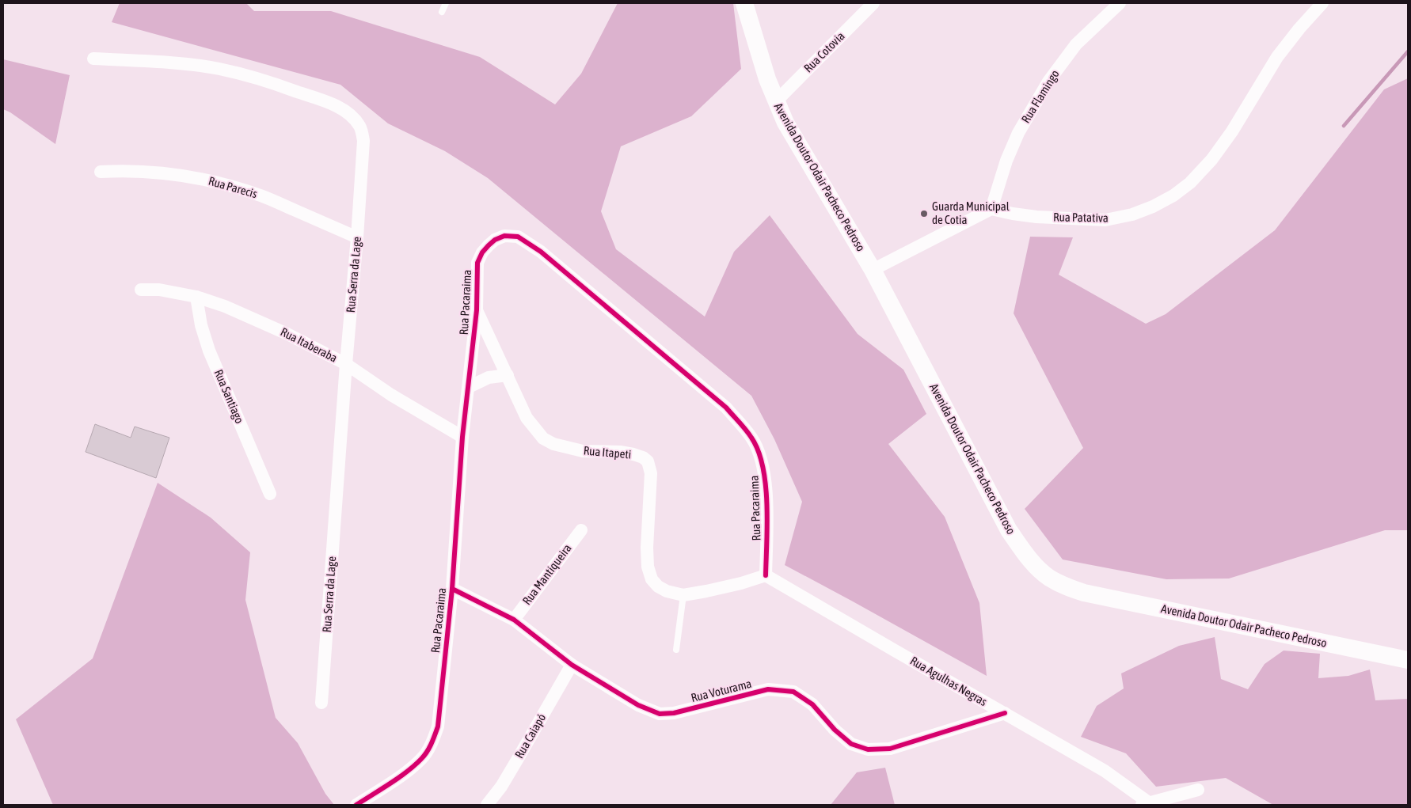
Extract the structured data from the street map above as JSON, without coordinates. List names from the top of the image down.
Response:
{
  "streets": {
    "main road": ["Avenida Doutor Odair Pacheco Pedroso"],
    "street": [
      "Rua Cotovia",
      "Rua Flamingo",
      "Rua Parecis",
      "Rua Patativa",
      "Rua Serra da Lage",
      "Rua Pacaraima",
      "Rua Itaberaba",
      "Rua Santiago",
      "Rua Itapeti",
      "Rua Mantiqueira",
      "Rua Agulhas Negras",
      "Rua Voturama",
      "Rua Caiapó"
    ]
  },
  "crossings": [
    ["Rua Cotovia", "Avenida Doutor Odair Pacheco Pedroso"],
    ["Rua Flamingo", "Rua Patativa"],
    ["Rua Parecis", "Rua Serra da Lage"],
    ["Rua Serra da Lage", "Rua Itaberaba"],
    ["Rua Pacaraima", "Rua Itaberaba"],
    ["Rua Pacaraima", "Rua Itapeti"],
    ["Rua Pacaraima", "Rua Agulhas Negras"],
    ["Rua Pacaraima", "Rua Voturama"],
    ["Rua Itaberaba", "Rua Santiago"],
    ["Rua Itapeti", "Rua Agulhas Negras"],
    ["Rua Mantiqueira", "Rua Voturama"],
    ["Rua Agulhas Negras", "Rua Voturama"],
    ["Rua Voturama", "Rua Caiapó"]
  ],
  "places": ["Guarda Municipal de Cotia"]
}
